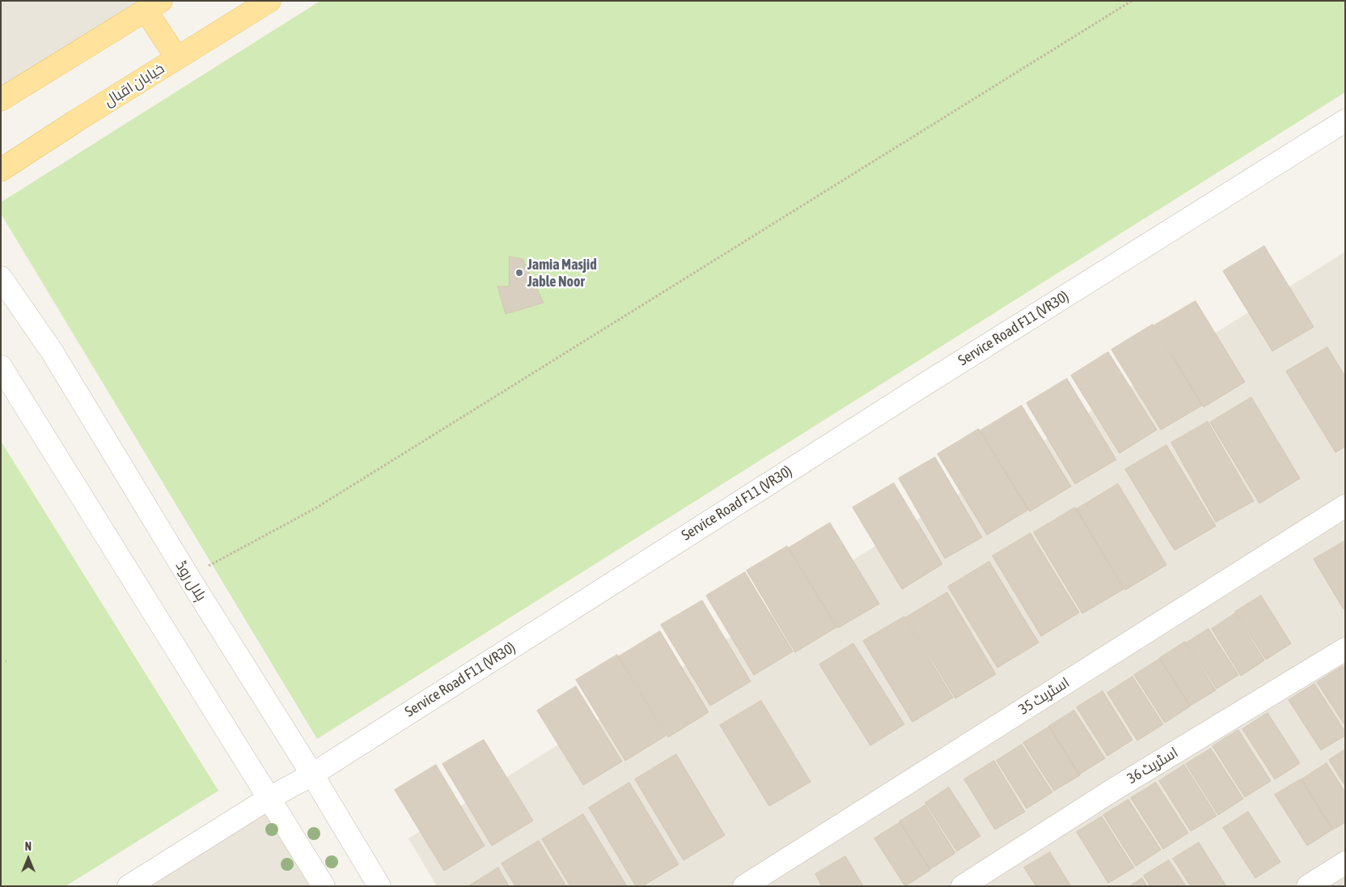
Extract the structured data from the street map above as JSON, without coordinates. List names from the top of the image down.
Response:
{
  "streets": {
    "main road": ["خیابان اقبال"],
    "street": [
      "Service Road F11 (VR30)",
      "ہلال روڈ",
      "اسٹریٹ 35",
      "اسٹریٹ 36"
    ]
  },
  "crossings": [
    ["Service Road F11 (VR30)", "ہلال روڈ"]
  ],
  "places": ["Jamia Masjid Jable Noor"],
  "north": "top"
}
